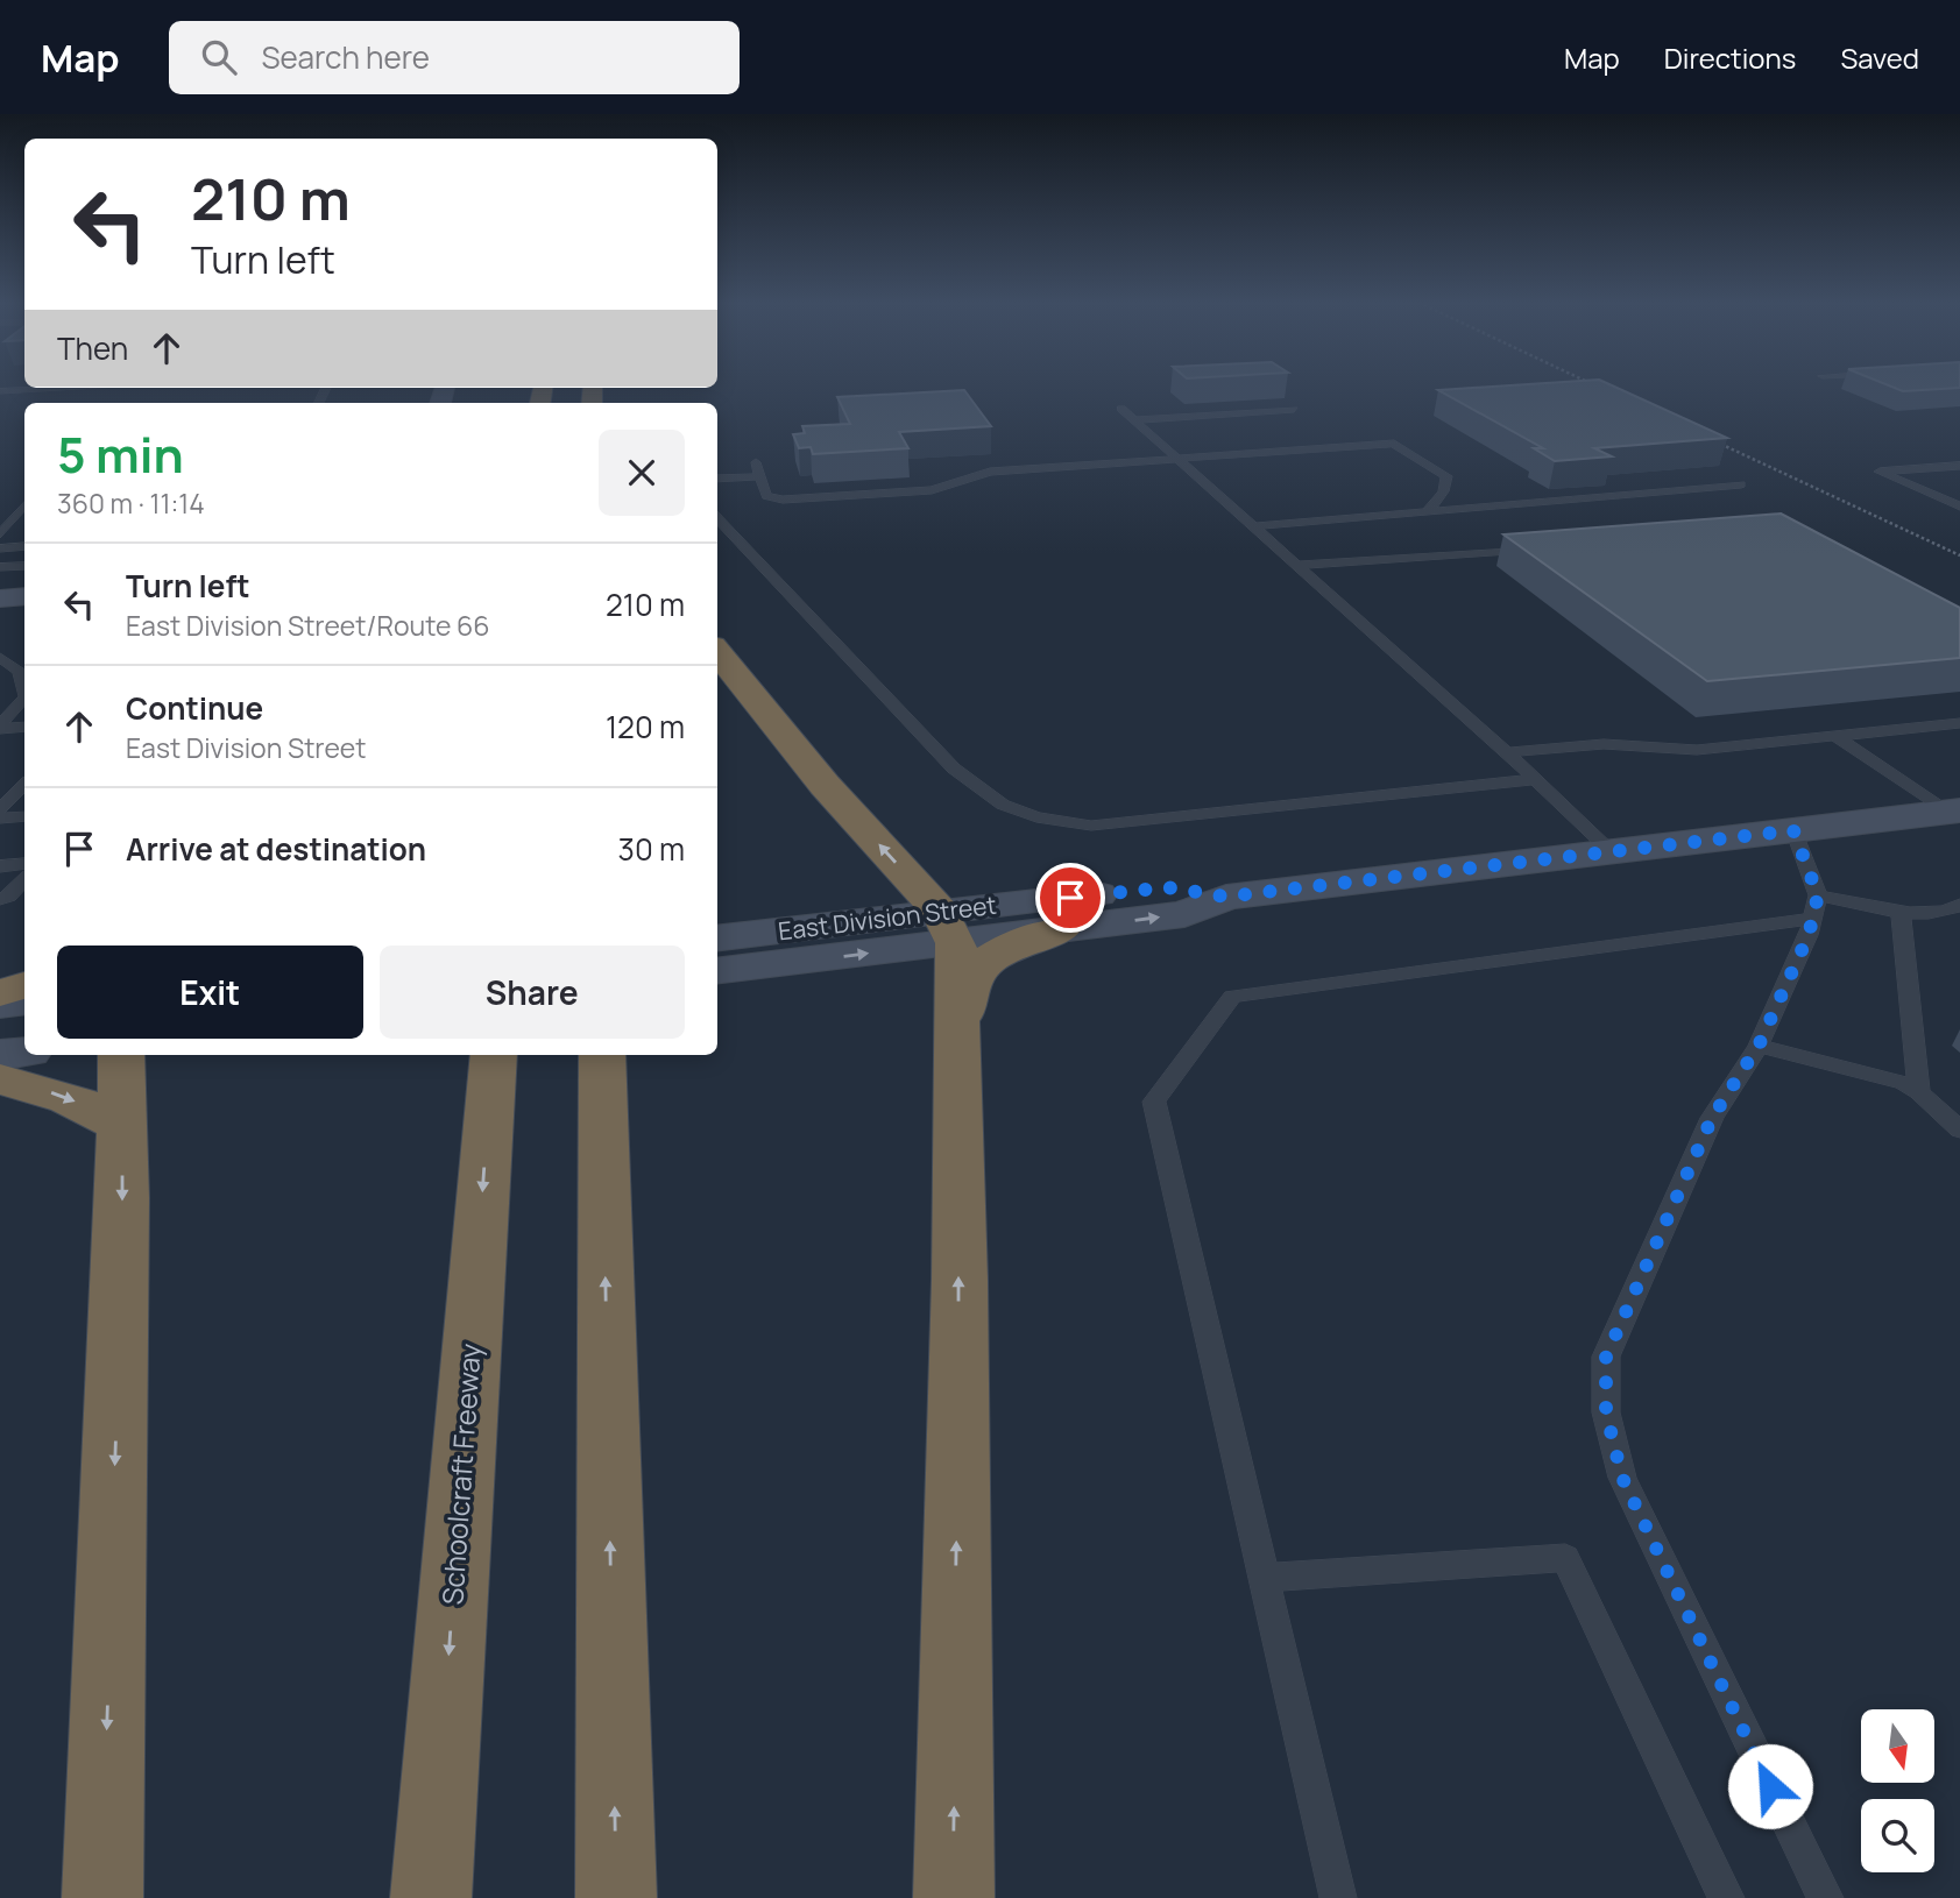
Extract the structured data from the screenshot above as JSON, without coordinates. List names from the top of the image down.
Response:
{
  "streets": {
    "highway": ["Schoolcraft Freeway"],
    "main road": ["East Division Street"]
  },
  "north": "bottom",
  "page": {
    "header": "Map",
    "search": "Search here",
    "nav": ["Map", "Directions", "Saved"],
    "turn": ["210 m", "Turn left"],
    "then": "Then",
    "heading": ["5 min", "360 m · 11:14"],
    "list": [
      {
        "name": "Turn left",
        "note": "East Division Street/Route 66",
        "value": "210 m"
      },
      {
        "name": "Continue",
        "note": "East Division Street",
        "value": "120 m"
      },
      {
        "name": "Arrive at destination",
        "value": "30 m"
      }
    ],
    "buttons": ["Exit", "Share"]
  }
}
